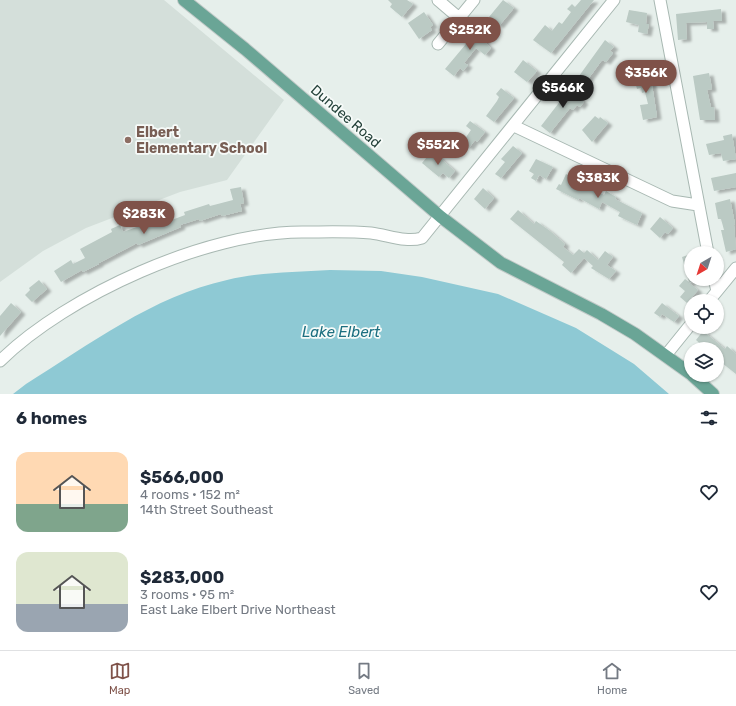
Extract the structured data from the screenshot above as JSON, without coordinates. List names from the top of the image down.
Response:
{
  "streets": {
    "main road": ["Dundee Road"]
  },
  "water": ["Lake Elbert"],
  "places": ["Elbert Elementary School"],
  "north": "bottom left",
  "page": {
    "price": [
      "$252K",
      "$356K",
      "$566K",
      "$552K",
      "$383K",
      "$283K"
    ],
    "heading": "6 homes",
    "list": [
      {
        "name": "$566,000",
        "note": "4 rooms · 152 m² · 14th Street Southeast"
      },
      {
        "name": "$283,000",
        "note": "3 rooms · 95 m² · East Lake Elbert Drive Northeast"
      }
    ],
    "tabs": ["Map", "Saved", "Home"]
  }
}
